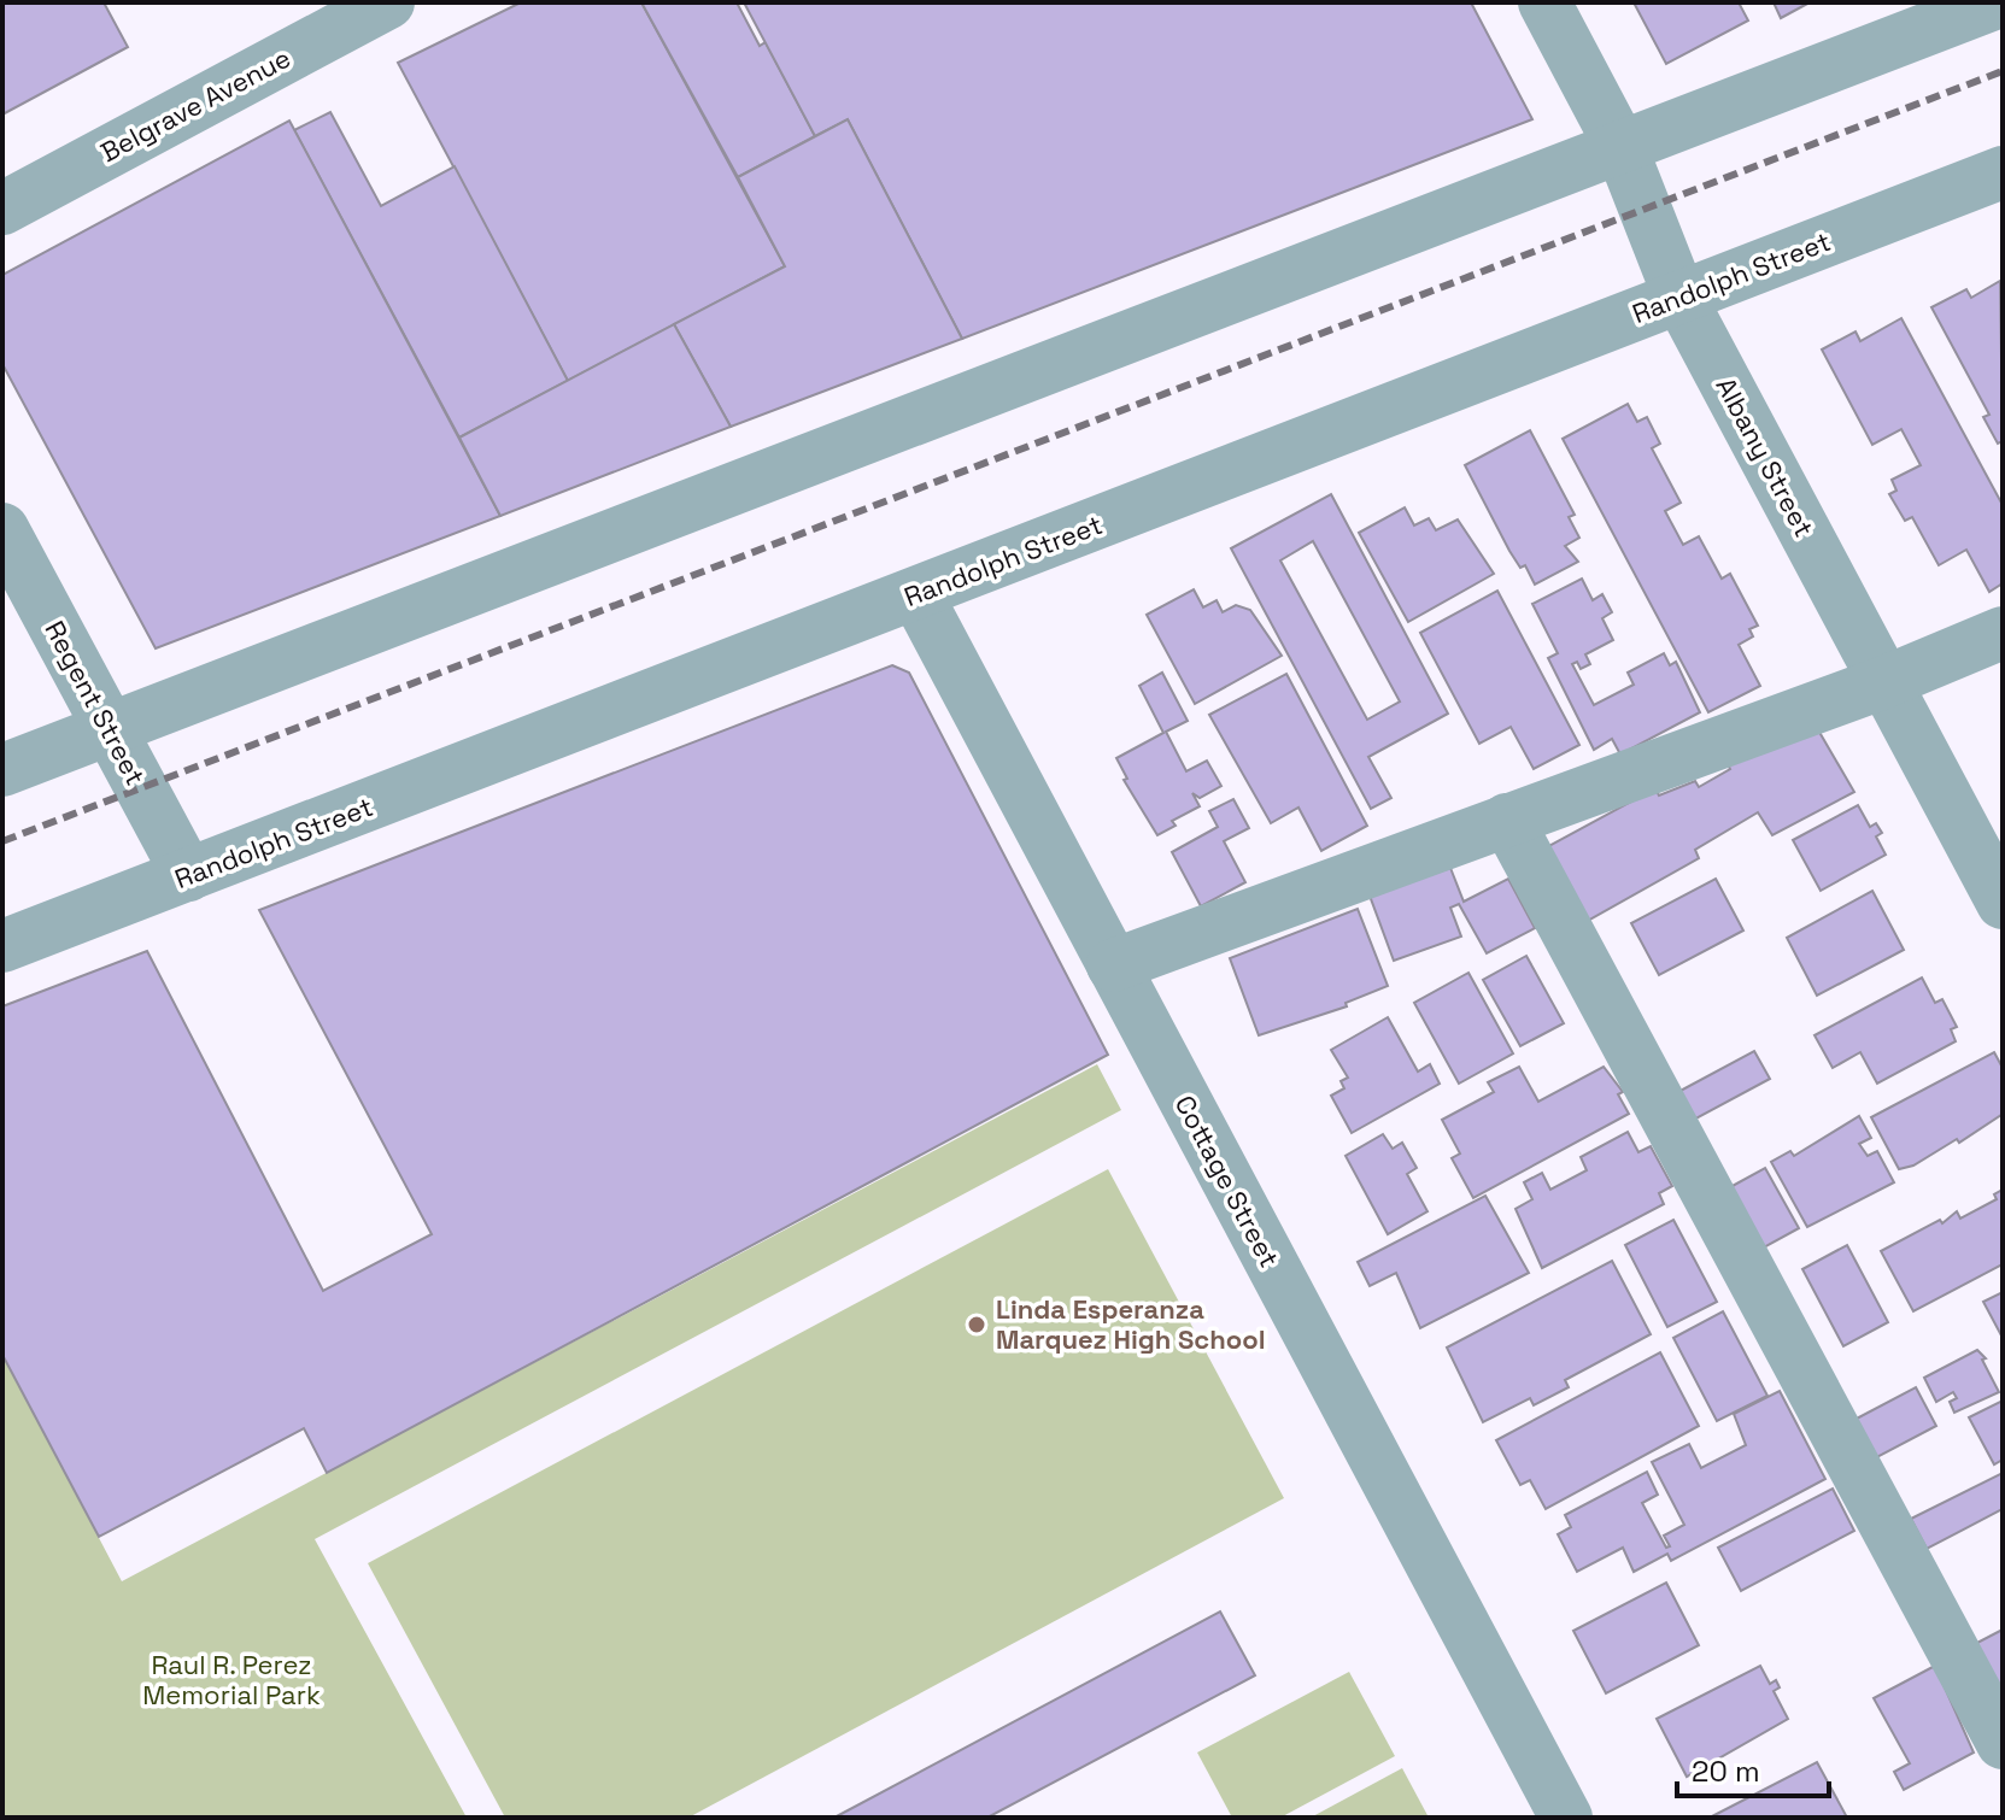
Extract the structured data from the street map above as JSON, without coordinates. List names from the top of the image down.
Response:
{
  "streets": {
    "street": [
      "Belgrave Avenue",
      "Randolph Street",
      "Albany Street",
      "Regent Street",
      "Cottage Street"
    ]
  },
  "crossings": [
    ["Randolph Street", "Albany Street"],
    ["Randolph Street", "Regent Street"],
    ["Randolph Street", "Cottage Street"]
  ],
  "parks": ["Raul R. Perez Memorial Park"],
  "places": ["Linda Esperanza Marquez High School"],
  "scale_bar": "20 m"
}
